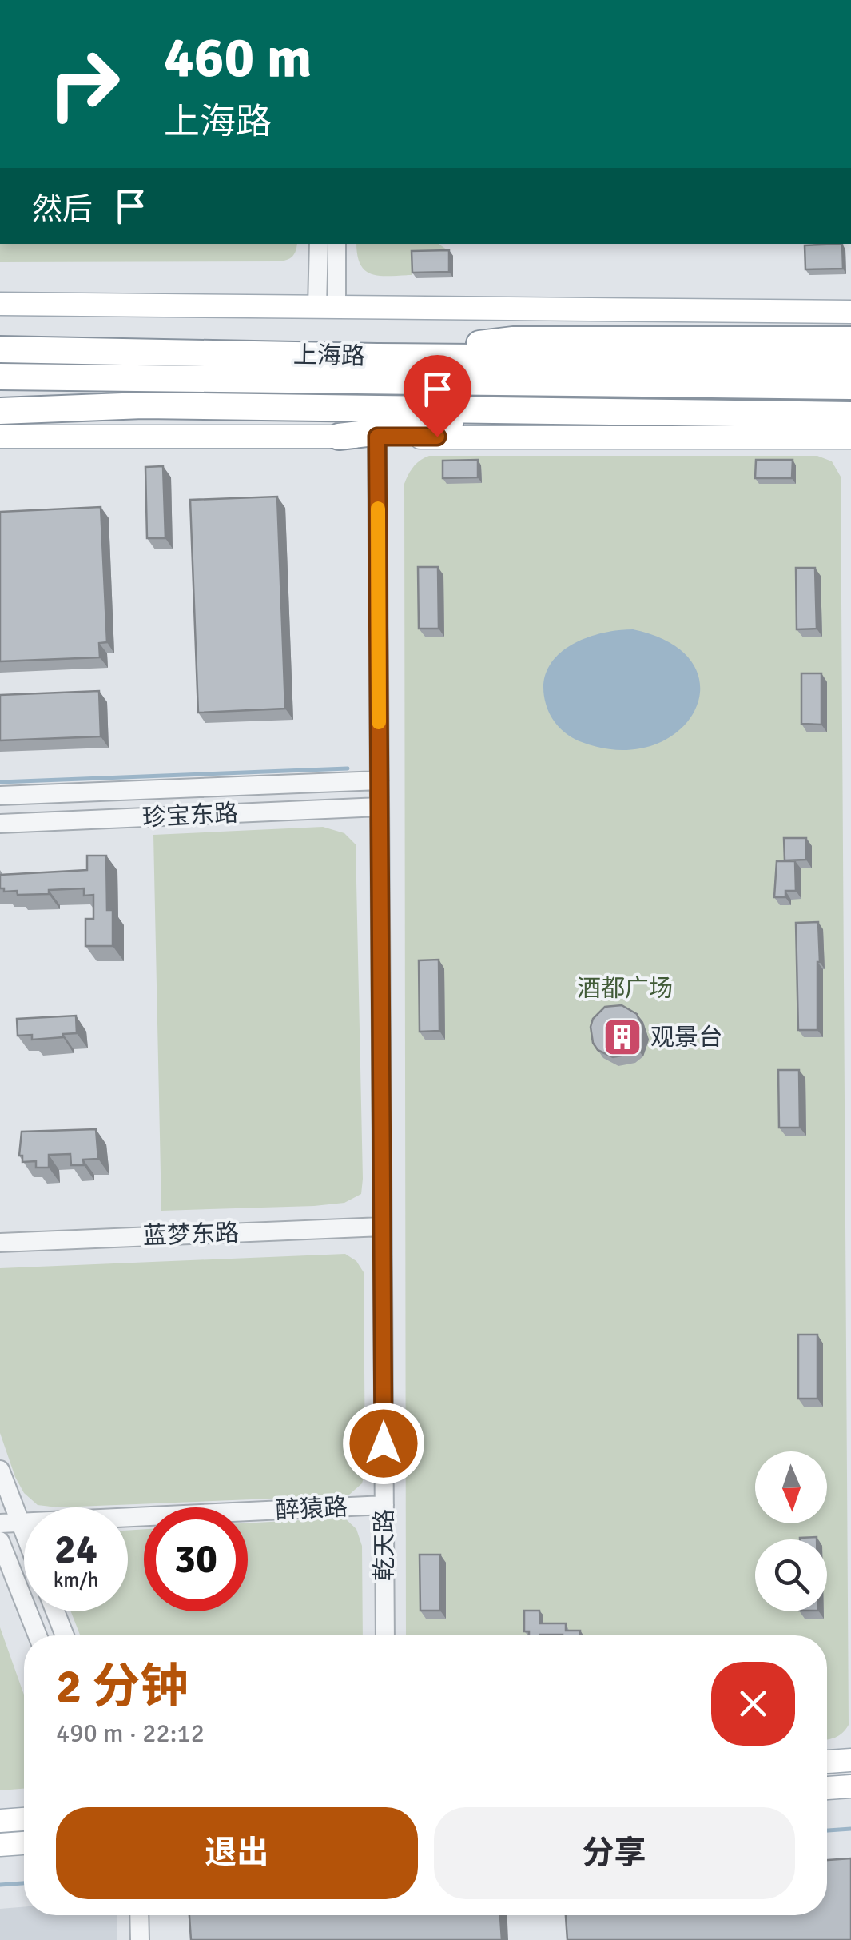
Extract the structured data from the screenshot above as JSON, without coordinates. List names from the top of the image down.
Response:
{
  "streets": {
    "highway": ["上海路"],
    "street": [
      "珍宝东路",
      "蓝梦东路",
      "醉猿路",
      "乾天路"
    ]
  },
  "crossings": [
    ["珍宝东路", "乾天路"],
    ["蓝梦东路", "乾天路"],
    ["醉猿路", "乾天路"]
  ],
  "parks": ["酒都广场"],
  "places": {
    "building": ["观景台"]
  },
  "north": "bottom",
  "page": {
    "turn": ["460 m", "上海路"],
    "then": "然后",
    "speed": "24 km/h",
    "limit": "30",
    "heading": ["2 分钟", "490 m · 22:12"],
    "buttons": ["退出", "分享"]
  }
}
